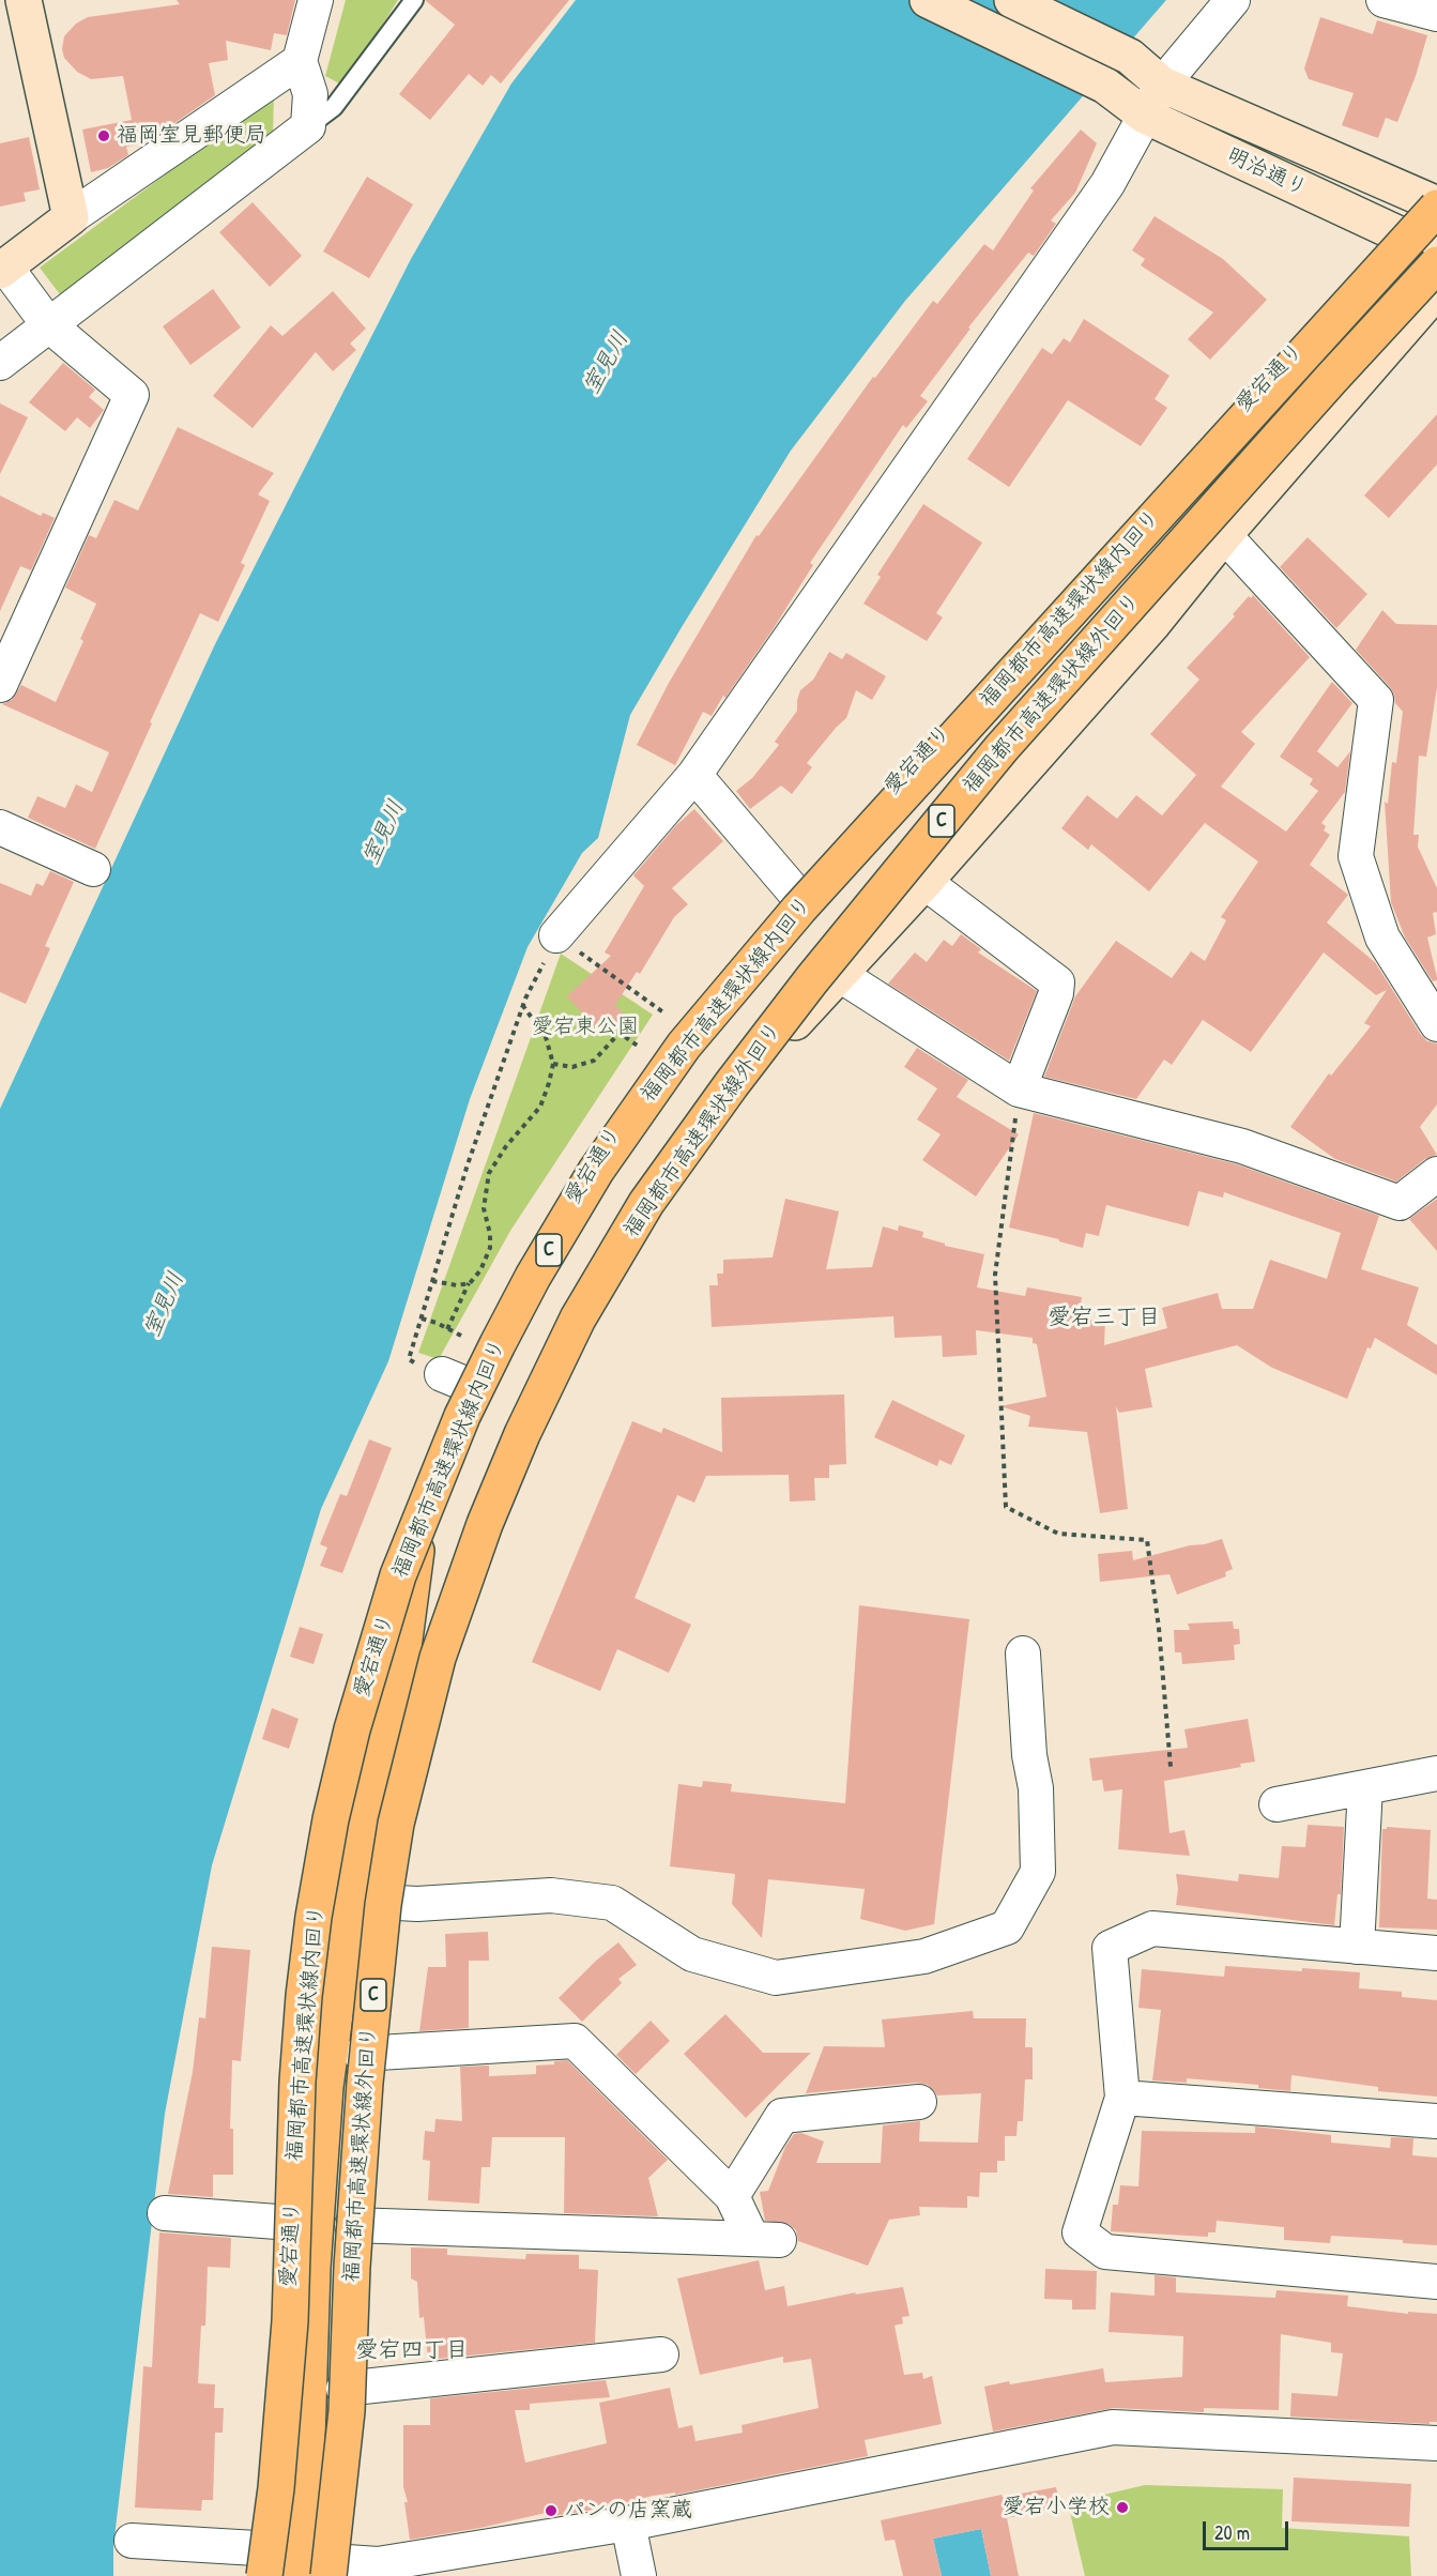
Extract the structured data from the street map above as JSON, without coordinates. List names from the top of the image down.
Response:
{
  "streets": {
    "highway": ["福岡都市高速環状線内回り", "福岡都市高速環状線外回り", "C"],
    "street": ["明治通り", "愛宕通り"]
  },
  "crossings": [
    ["明治通り", "愛宕通り"],
    ["明治通り", "福岡都市高速環状線内回り"],
    ["愛宕通り", "福岡都市高速環状線内回り"],
    ["愛宕通り", "C"],
    ["福岡都市高速環状線内回り", "C"]
  ],
  "districts": ["愛宕三丁目", "愛宕四丁目"],
  "water": ["室見川"],
  "parks": ["愛宕東公園"],
  "places": ["福岡室見郵便局", "愛宕小学校", "パンの店窯蔵"],
  "scale_bar": "20 m"
}
